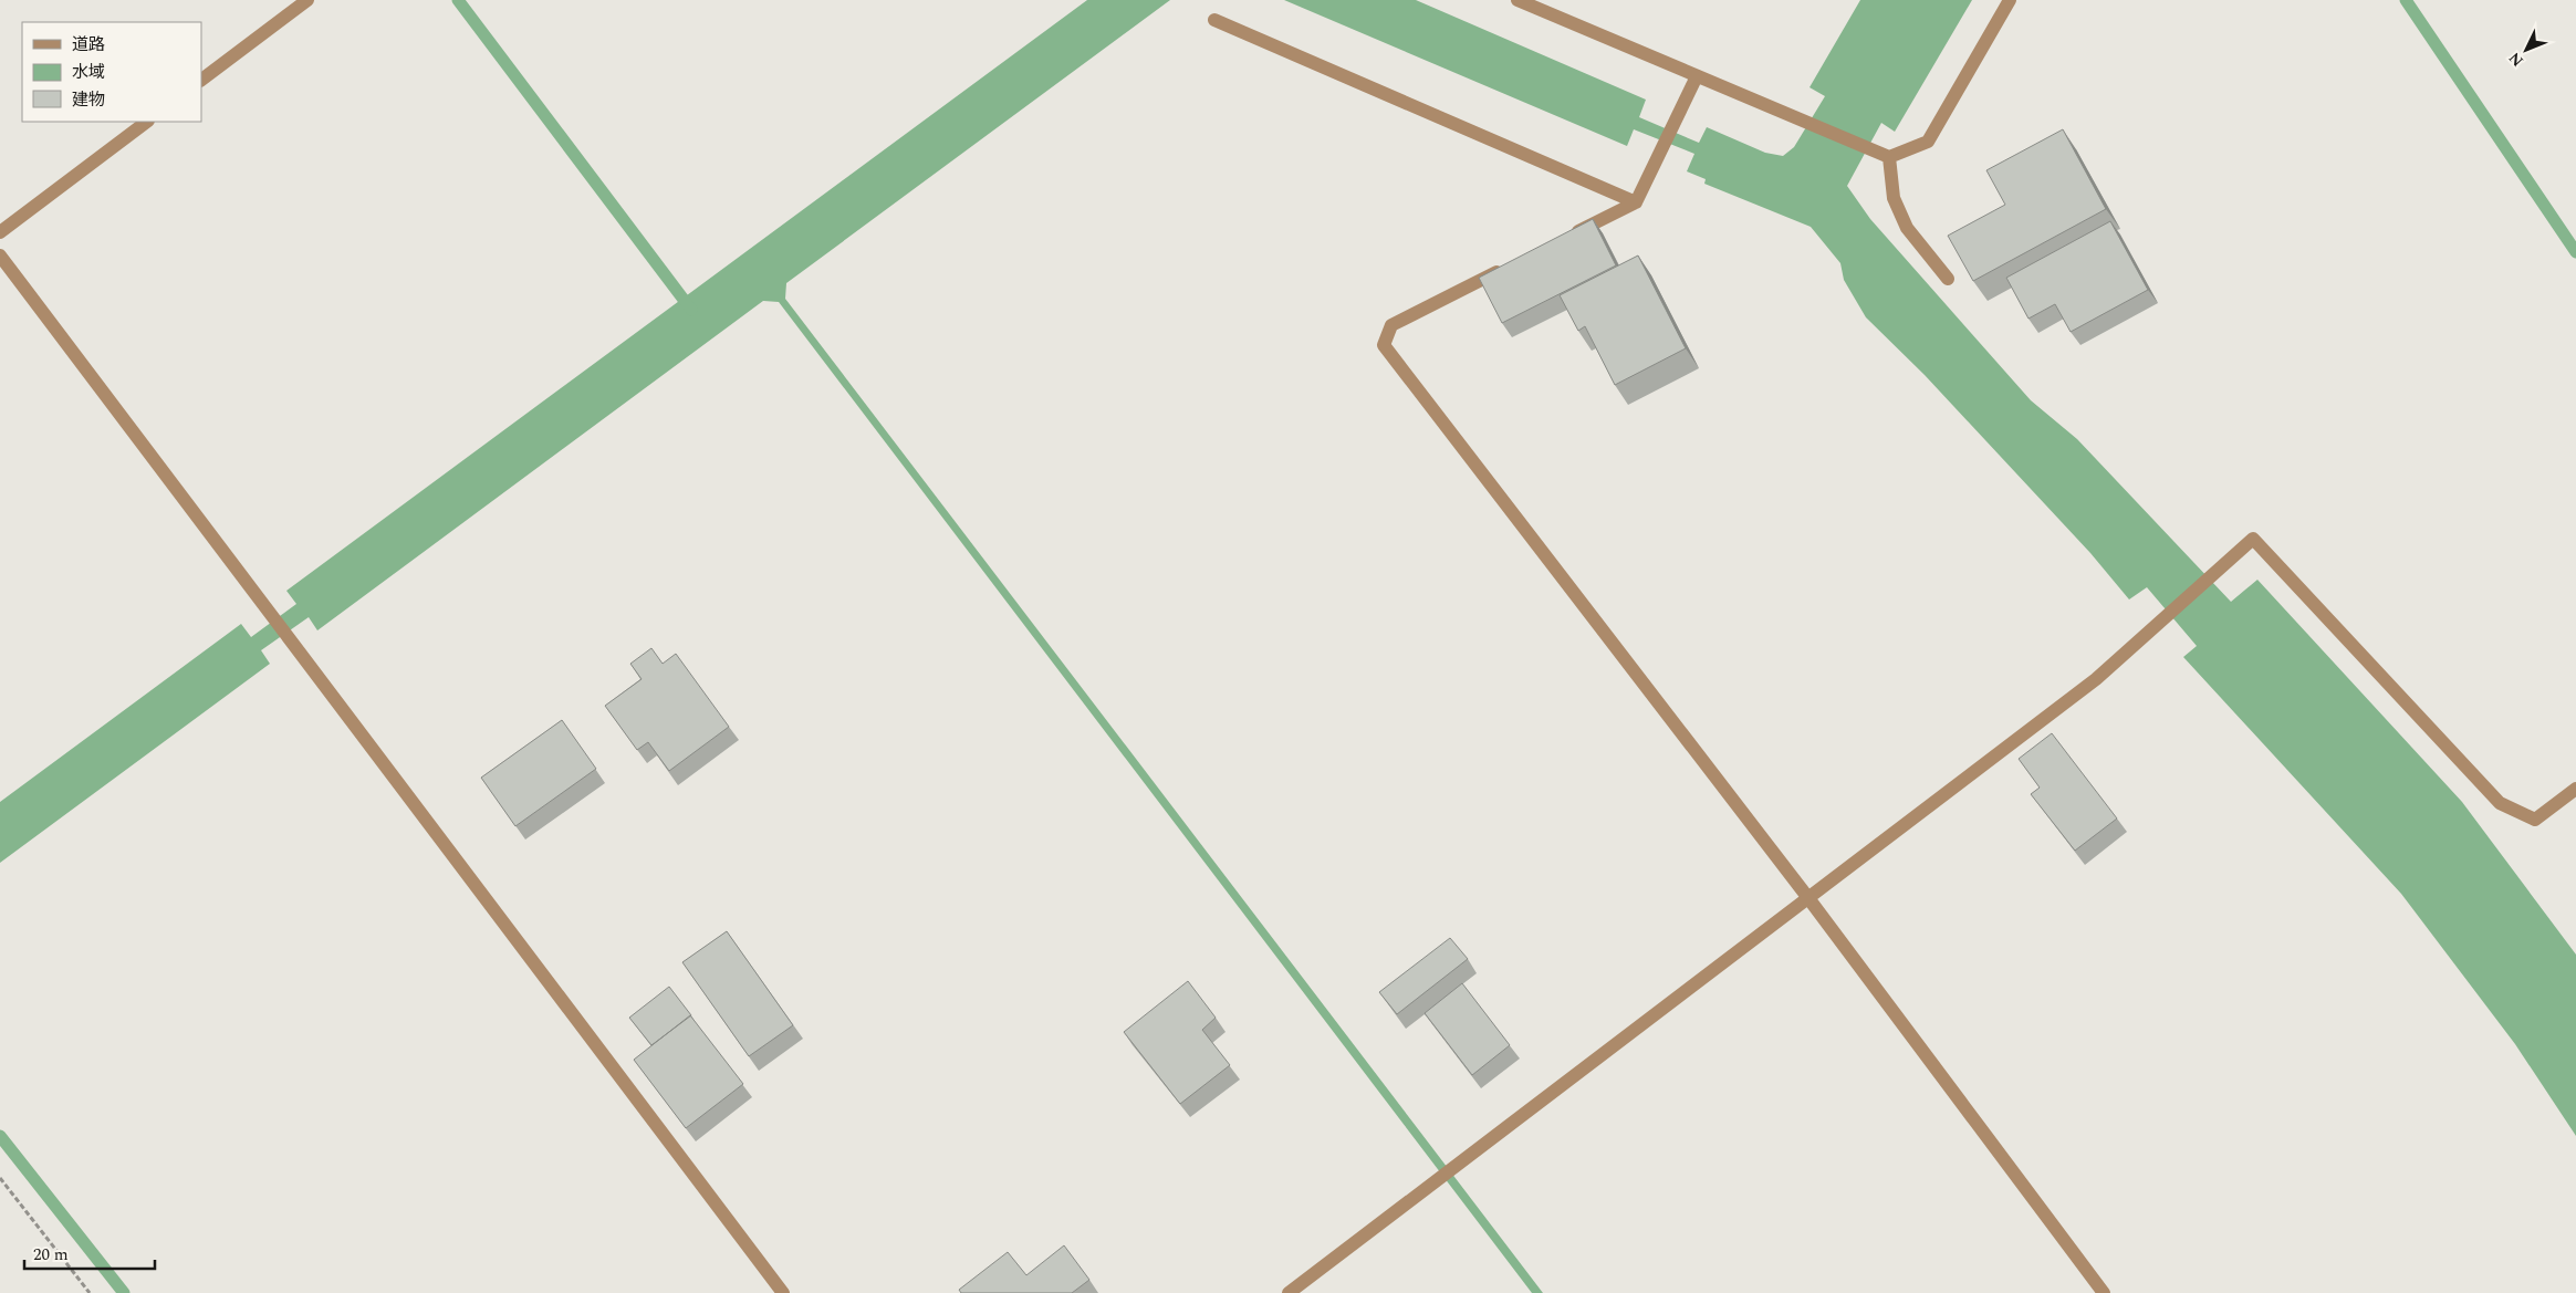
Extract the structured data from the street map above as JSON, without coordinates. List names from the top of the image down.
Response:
{
  "legend": ["道路", "水域", "建物"],
  "scale_bar": "20 m",
  "north": "bottom left"
}
